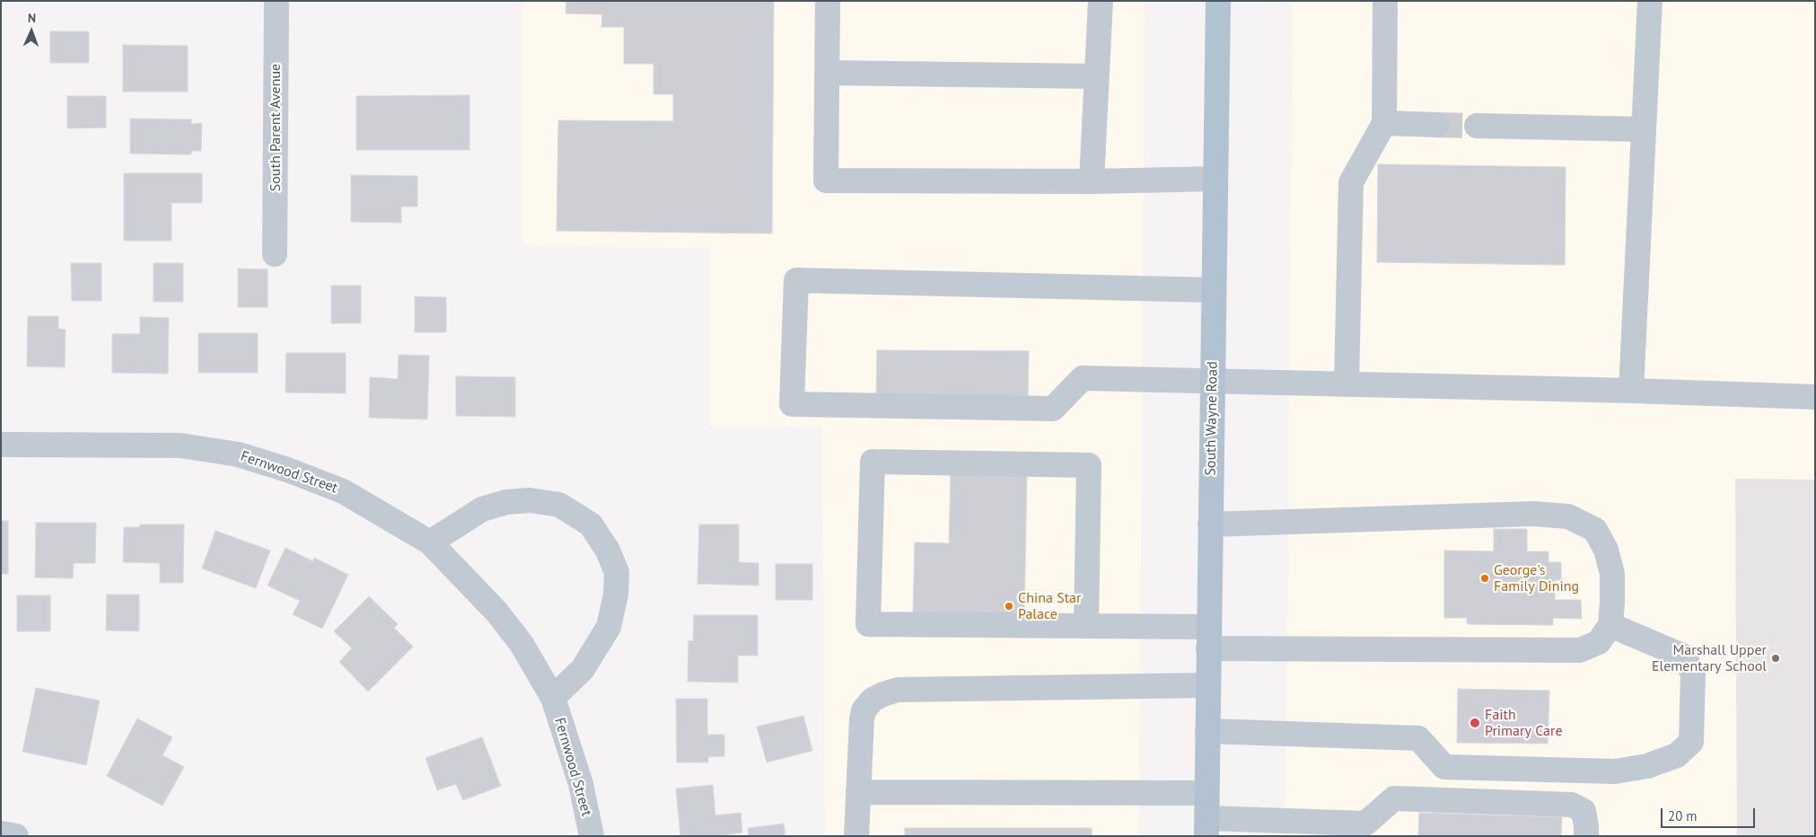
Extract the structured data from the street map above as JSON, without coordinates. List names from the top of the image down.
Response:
{
  "streets": {
    "main road": ["South Wayne Road"],
    "street": ["South Parent Avenue", "Fernwood Street"]
  },
  "places": [
    "George's Family Dining",
    "China Star Palace",
    "Marshall Upper Elementary School",
    "Faith Primary Care"
  ],
  "scale_bar": "20 m",
  "north": "top"
}
